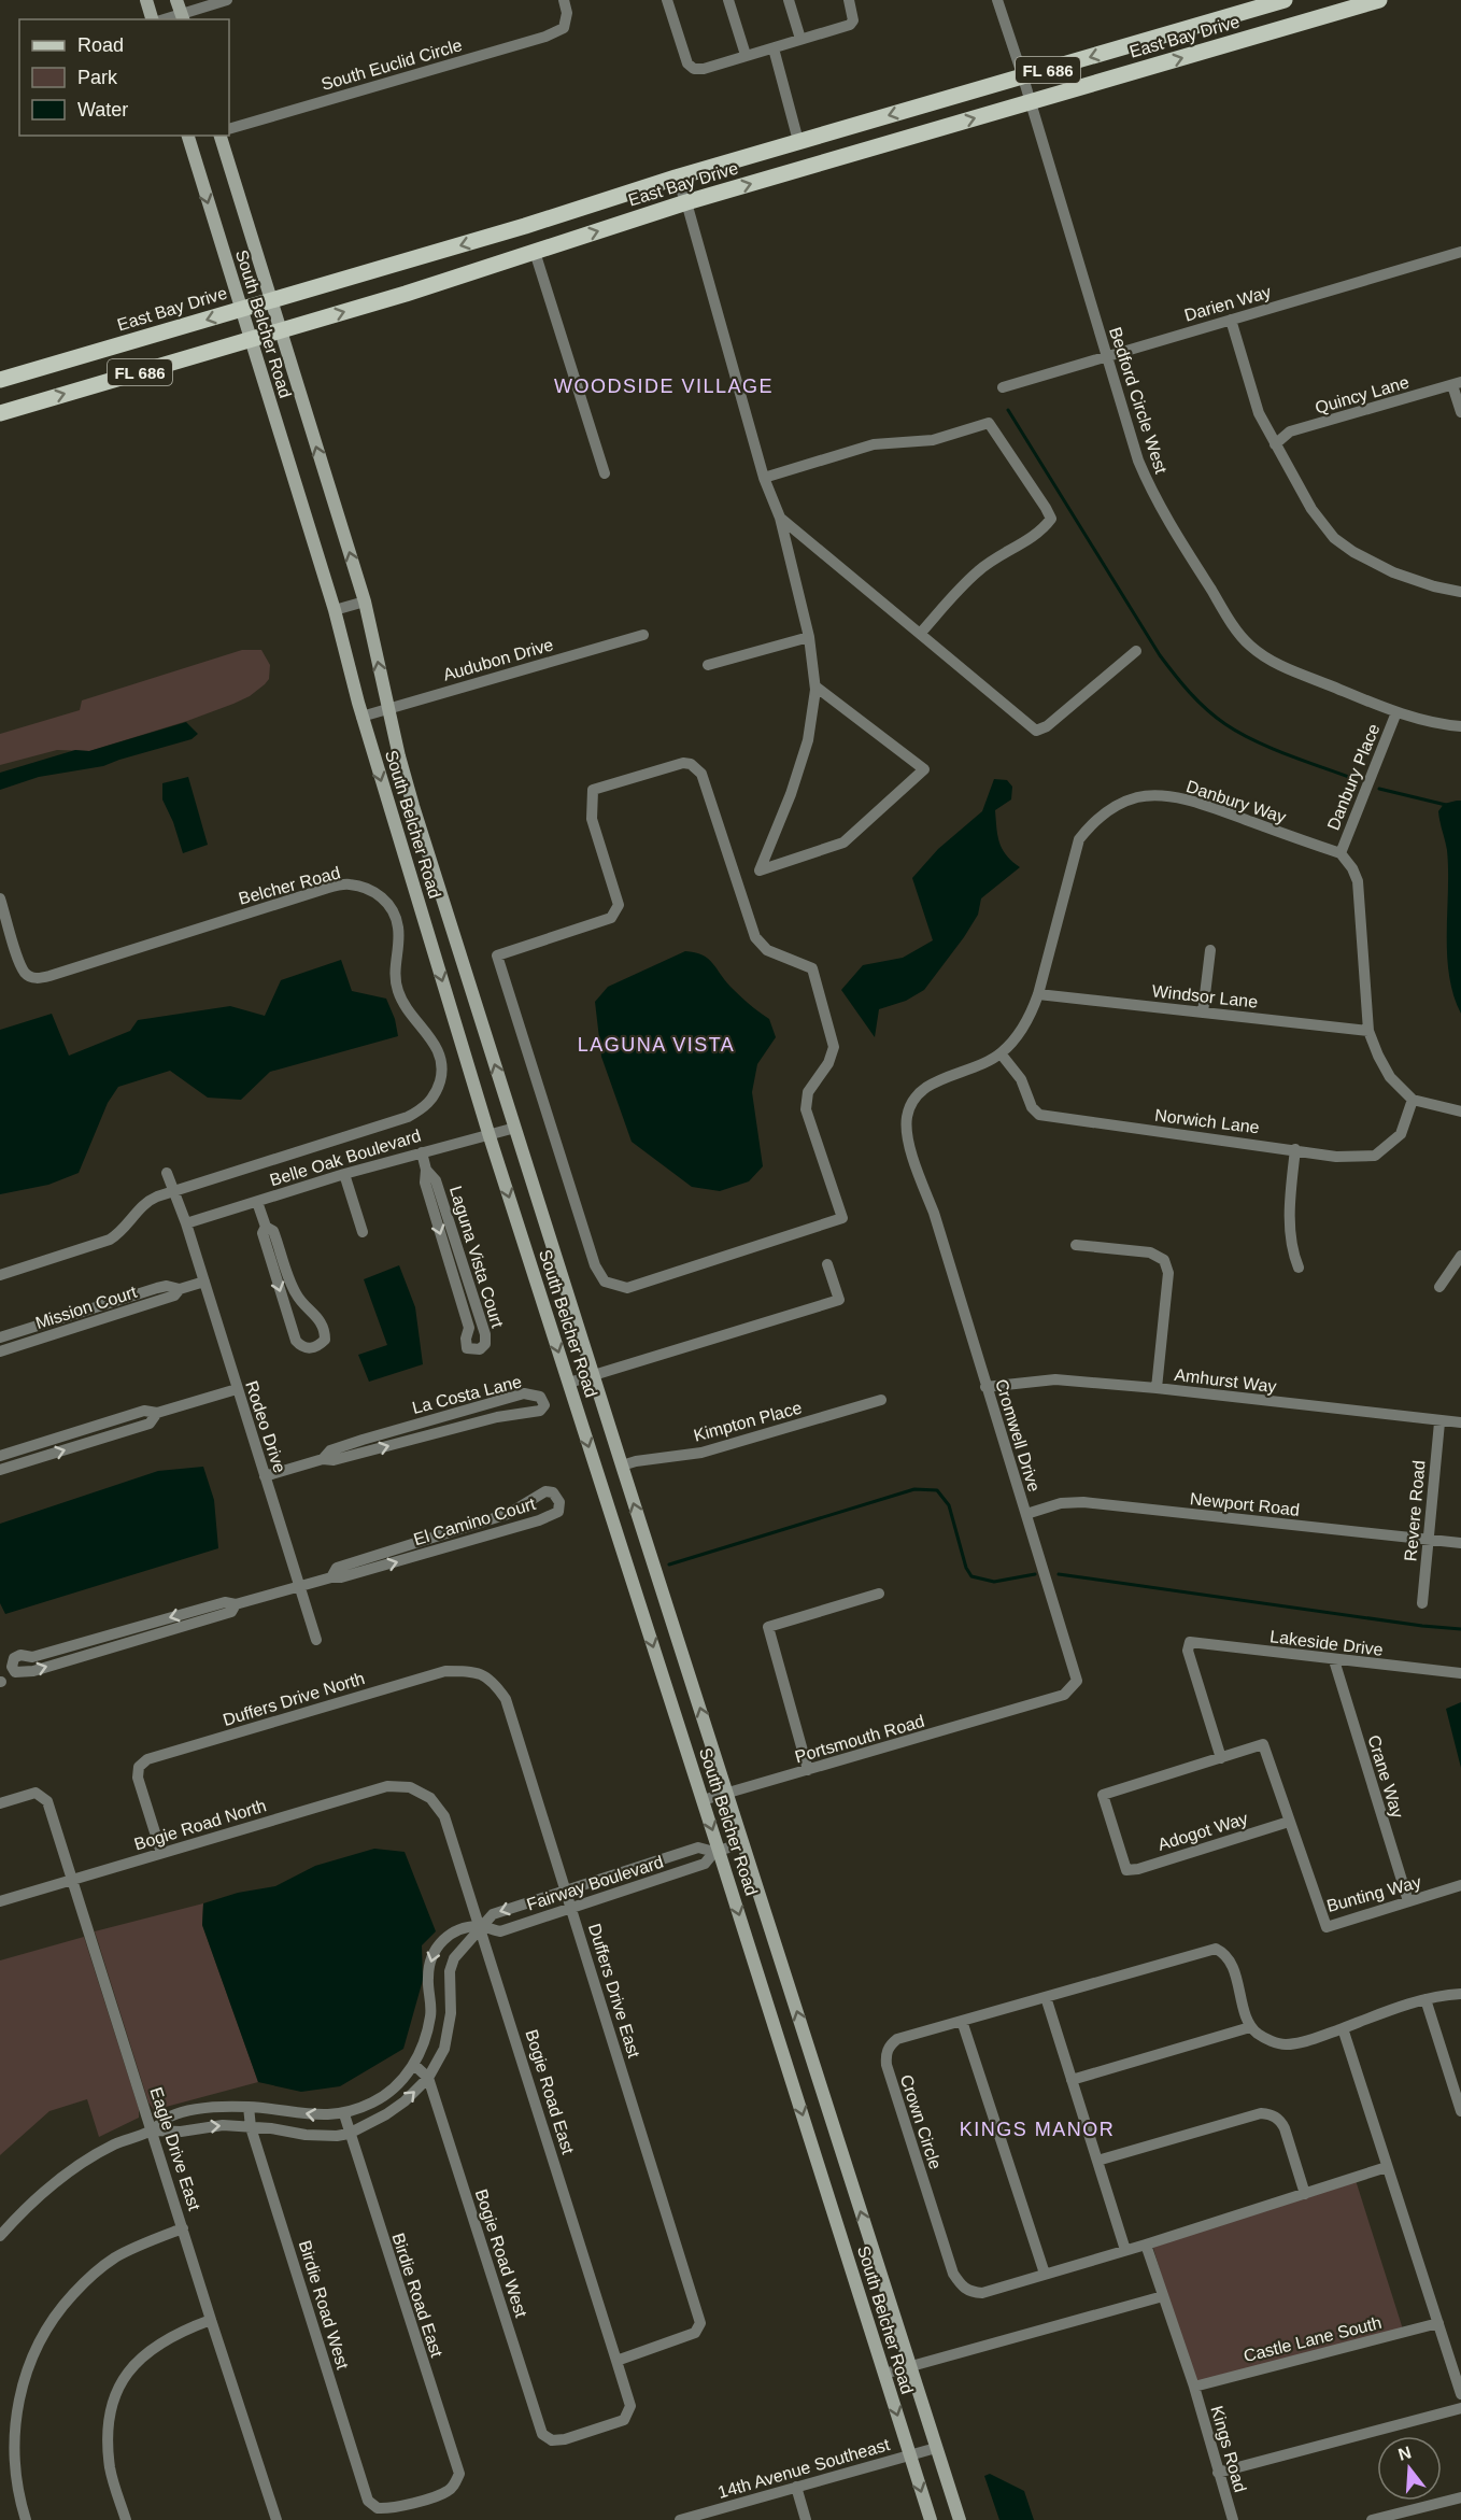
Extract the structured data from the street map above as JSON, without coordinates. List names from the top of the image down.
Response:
{
  "streets": {
    "main road": ["East Bay Drive", "FL 686", "South Belcher Road"],
    "street": [
      "South Euclid Circle",
      "Darien Way",
      "Quincy Lane",
      "Bedford Circle West",
      "Audubon Drive",
      "Danbury Place",
      "Danbury Way",
      "Belcher Road",
      "Windsor Lane",
      "Norwich Lane",
      "Belle Oak Boulevard",
      "Laguna Vista Court",
      "Mission Court",
      "Amhurst Way",
      "La Costa Lane",
      "Kimpton Place",
      "Rodeo Drive",
      "Cromwell Drive",
      "Newport Road",
      "Revere Road",
      "El Camino Court",
      "Lakeside Drive",
      "Duffers Drive North",
      "Portsmouth Road",
      "Crane Way",
      "Bogie Road North",
      "Adogot Way",
      "Fairway Boulevard",
      "Bunting Way",
      "Duffers Drive East",
      "Bogie Road East",
      "Crown Circle",
      "Eagle Drive East",
      "Bogie Road West",
      "Birdie Road East",
      "Birdie Road West",
      "Castle Lane South",
      "Kings Road",
      "14th Avenue Southeast"
    ]
  },
  "crossings": [
    ["East Bay Drive", "South Belcher Road"],
    ["East Bay Drive", "Bedford Circle West"],
    ["Darien Way", "Bedford Circle West"],
    ["South Belcher Road", "Audubon Drive"],
    ["South Belcher Road", "Belle Oak Boulevard"],
    ["South Belcher Road", "Kimpton Place"],
    ["South Belcher Road", "Portsmouth Road"],
    ["South Belcher Road", "Fairway Boulevard"],
    ["South Belcher Road", "14th Avenue Southeast"],
    ["Bedford Circle West", "Danbury Place"],
    ["Danbury Place", "Danbury Way"],
    ["Danbury Way", "Windsor Lane"],
    ["Danbury Way", "Norwich Lane"],
    ["Danbury Way", "Cromwell Drive"],
    ["Belle Oak Boulevard", "Laguna Vista Court"],
    ["Belle Oak Boulevard", "Rodeo Drive"],
    ["Mission Court", "Rodeo Drive"],
    ["Amhurst Way", "Cromwell Drive"],
    ["Amhurst Way", "Revere Road"],
    ["La Costa Lane", "Rodeo Drive"],
    ["Rodeo Drive", "El Camino Court"],
    ["Cromwell Drive", "Newport Road"],
    ["Cromwell Drive", "Portsmouth Road"],
    ["Newport Road", "Revere Road"],
    ["Lakeside Drive", "Crane Way"],
    ["Lakeside Drive", "Adogot Way"],
    ["Duffers Drive North", "Bogie Road North"],
    ["Duffers Drive North", "Duffers Drive East"],
    ["Crane Way", "Bunting Way"],
    ["Bogie Road North", "Bogie Road East"],
    ["Bogie Road North", "Eagle Drive East"],
    ["Adogot Way", "Bunting Way"],
    ["Fairway Boulevard", "Duffers Drive East"],
    ["Fairway Boulevard", "Bogie Road East"],
    ["Fairway Boulevard", "Eagle Drive East"],
    ["Fairway Boulevard", "Bogie Road West"],
    ["Fairway Boulevard", "Birdie Road East"],
    ["Fairway Boulevard", "Birdie Road West"],
    ["Duffers Drive East", "Bogie Road East"],
    ["Bogie Road East", "Bogie Road West"],
    ["Crown Circle", "Kings Road"],
    ["Birdie Road East", "Birdie Road West"],
    ["Castle Lane South", "Kings Road"]
  ],
  "districts": ["WOODSIDE VILLAGE", "LAGUNA VISTA", "KINGS MANOR"],
  "legend": ["Road", "Park", "Water"],
  "north": "top"
}
